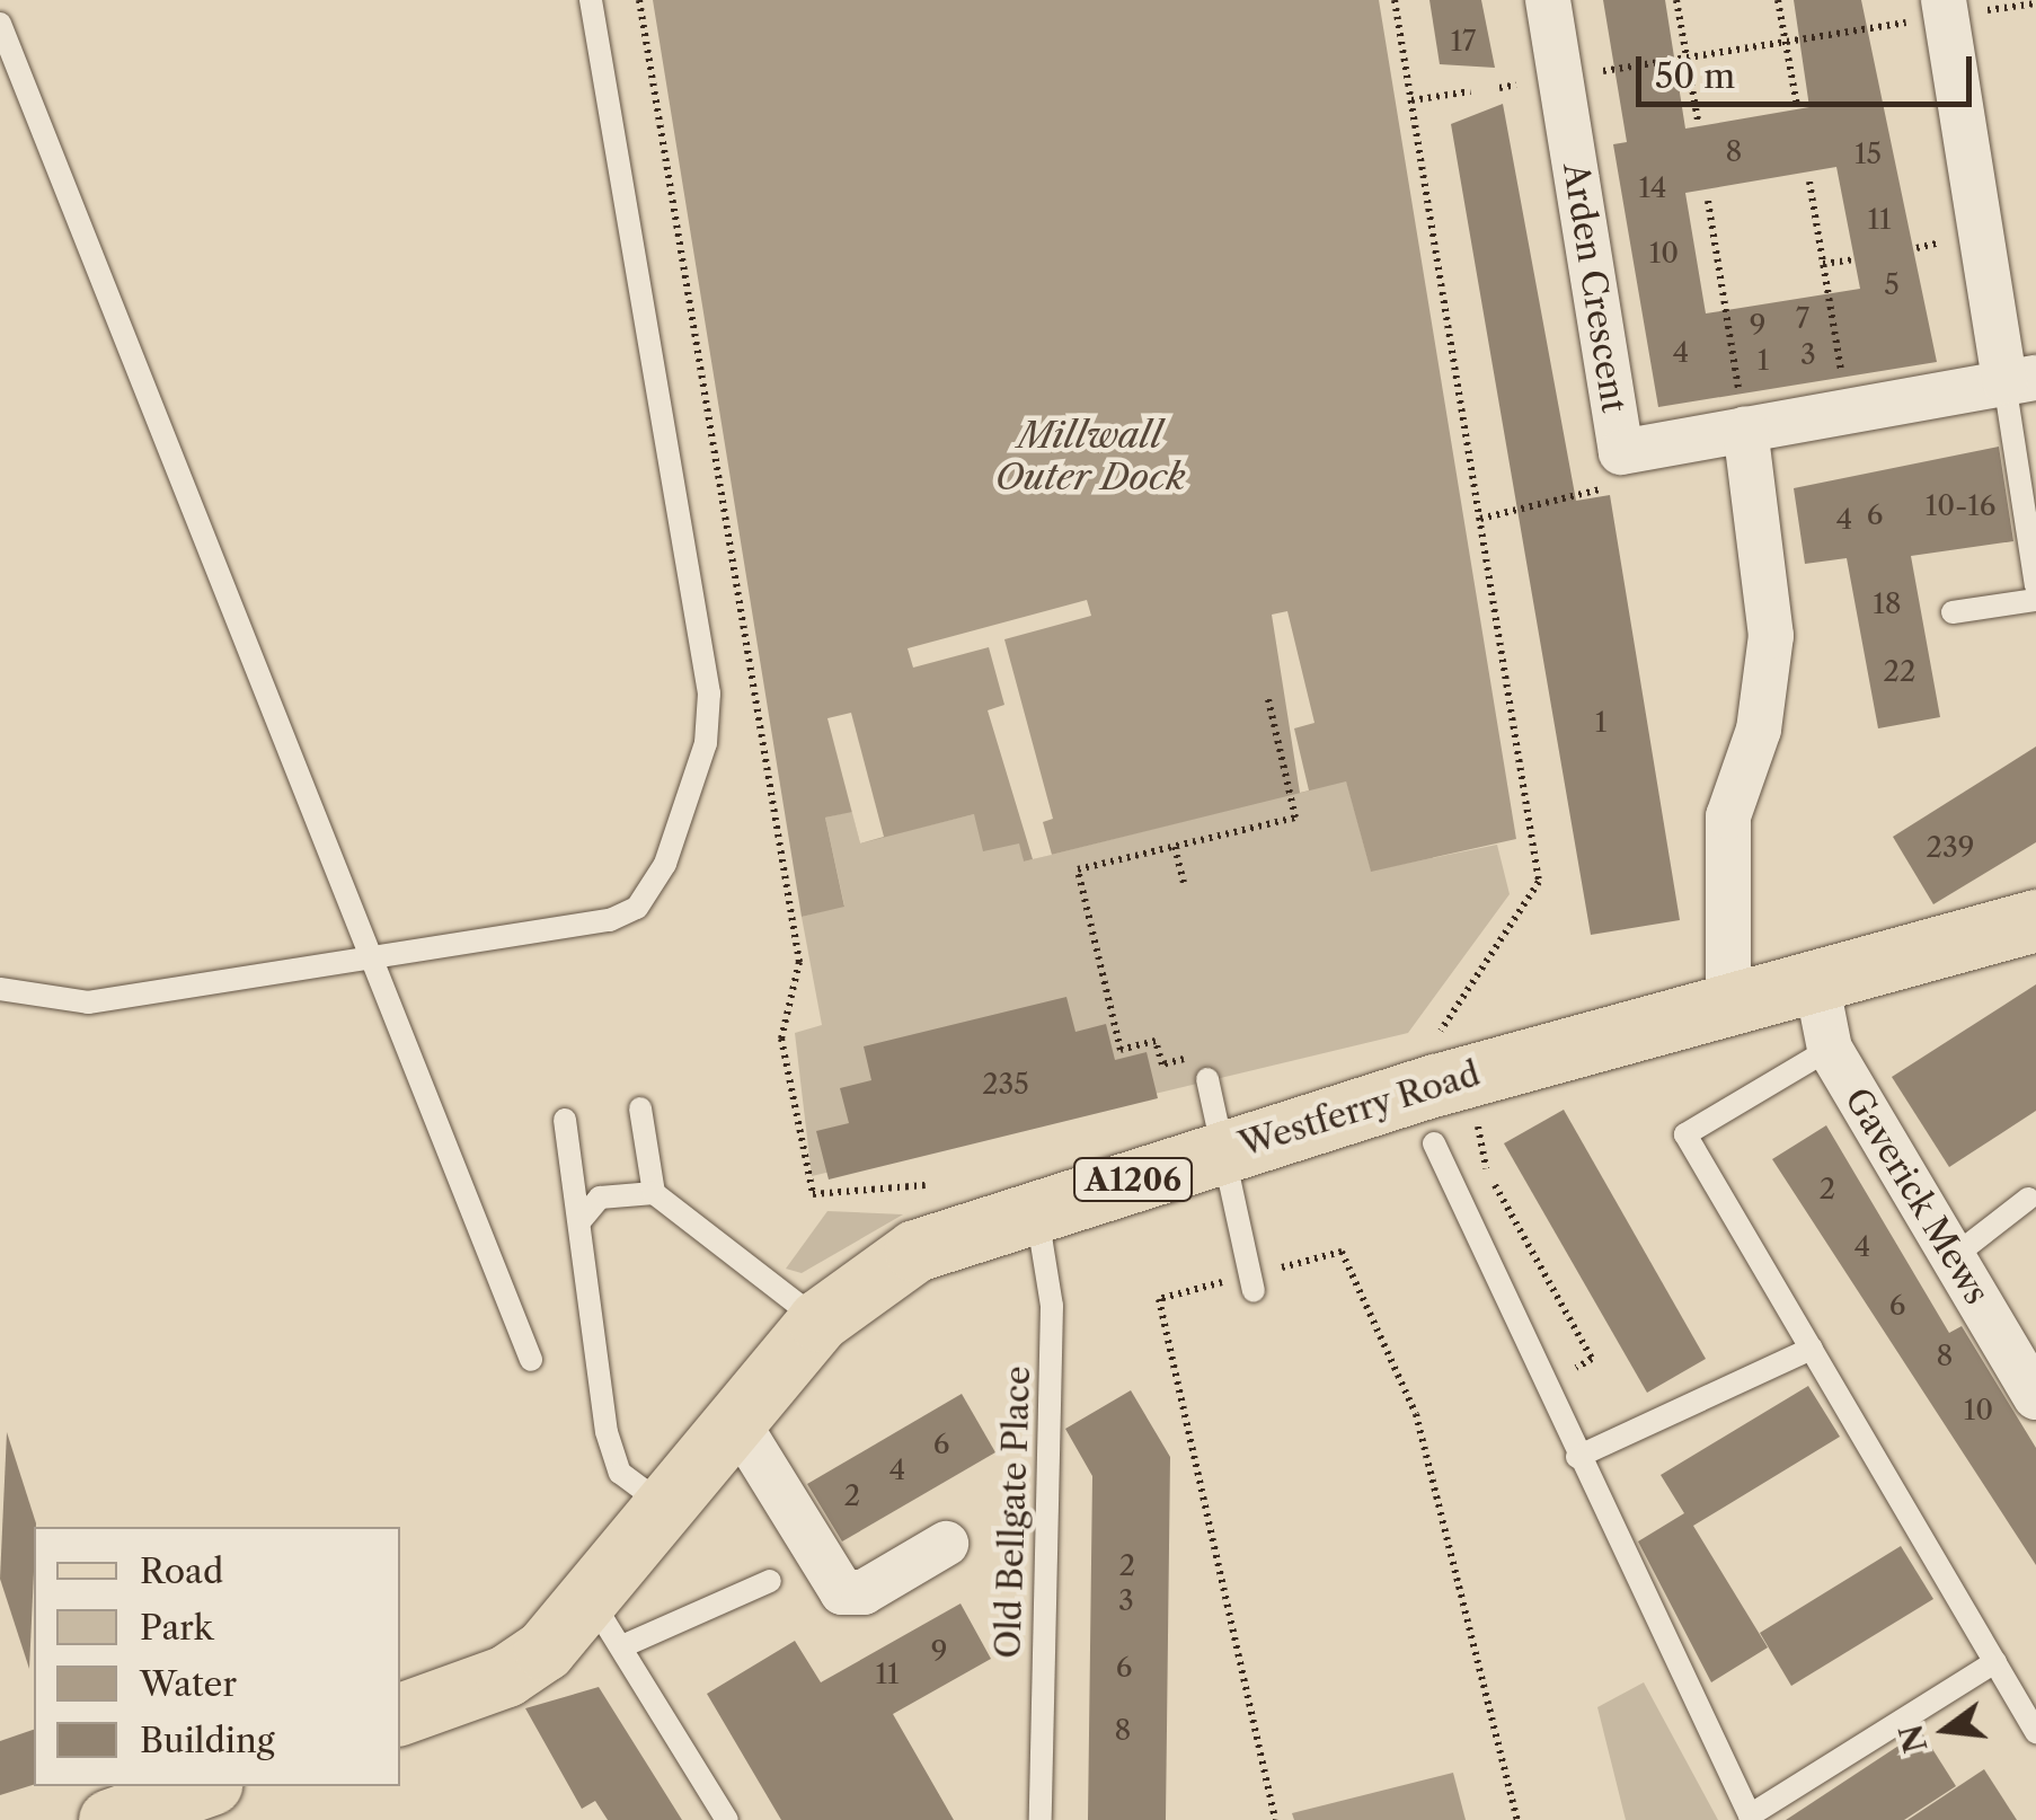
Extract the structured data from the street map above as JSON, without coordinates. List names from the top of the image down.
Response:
{
  "streets": {
    "main road": ["Westferry Road", "A1206"],
    "street": ["Arden Crescent", "Gaverick Mews"],
    "lane": ["Old Bellgate Place"]
  },
  "crossings": [
    ["Westferry Road", "Gaverick Mews"],
    ["Westferry Road", "Old Bellgate Place"]
  ],
  "water": ["Millwall Outer Dock"],
  "house_numbers": [
    "17",
    "8",
    "15",
    "14",
    "11",
    "10",
    "5",
    "7",
    "9",
    "4",
    "3",
    "1",
    "10-16",
    "6",
    "4",
    "18",
    "22",
    "1",
    "239",
    "235",
    "2",
    "4",
    "6",
    "8",
    "10",
    "6",
    "4",
    "2",
    "2",
    "3",
    "9",
    "6",
    "11",
    "8"
  ],
  "legend": [
    "Road",
    "Park",
    "Water",
    "Building"
  ],
  "scale_bar": "50 m",
  "north": "left"
}
